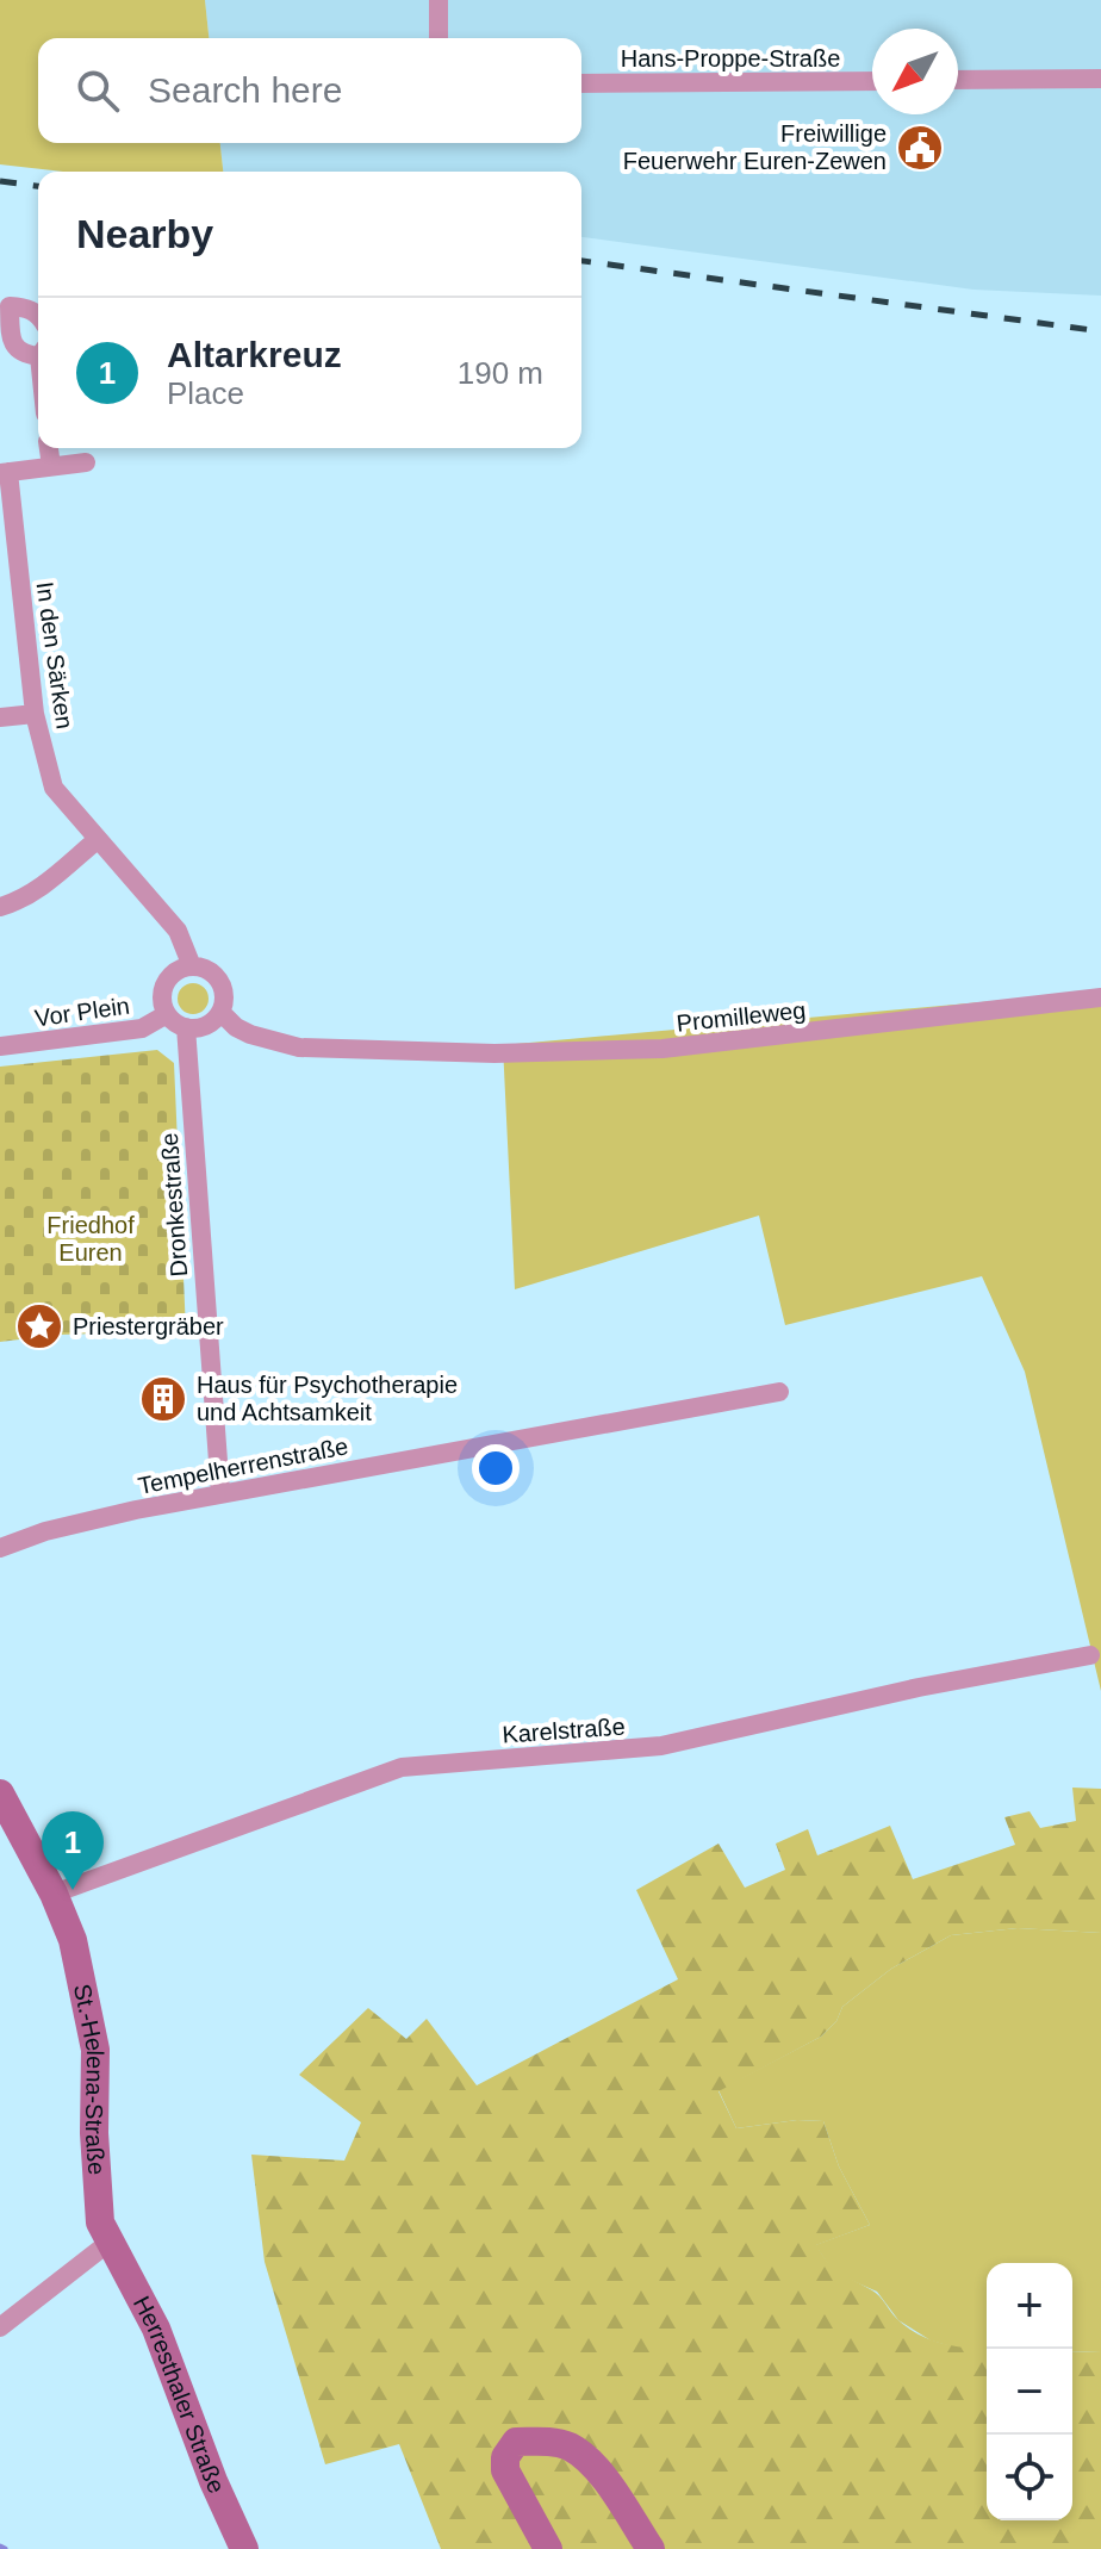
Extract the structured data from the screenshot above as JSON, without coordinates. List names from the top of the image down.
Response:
{
  "streets": {
    "street": [
      "Hans-Proppe-Straße",
      "In den Särken",
      "Vor Plein",
      "Promilleweg",
      "Dronkestraße",
      "Tempelherrenstraße",
      "Karelstraße",
      "St.-Helena-Straße",
      "Herresthaler Straße"
    ]
  },
  "crossings": [
    ["In den Särken", "Vor Plein"],
    ["In den Särken", "Promilleweg"],
    ["In den Särken", "Dronkestraße"],
    ["Vor Plein", "Promilleweg"],
    ["Vor Plein", "Dronkestraße"],
    ["Promilleweg", "Dronkestraße"],
    ["Dronkestraße", "Tempelherrenstraße"],
    ["Karelstraße", "St.-Helena-Straße"],
    ["St.-Helena-Straße", "Herresthaler Straße"]
  ],
  "parks": ["Friedhof Euren"],
  "places": {
    "public building": ["Freiwillige Feuerwehr Euren-Zewen"],
    "place": ["Priestergräber"],
    "building": ["Haus für Psychotherapie und Achtsamkeit"]
  },
  "north": "bottom left",
  "page": {
    "search": "Search here",
    "heading": "Nearby",
    "list": [
      {
        "mark": "1",
        "name": "Altarkreuz",
        "note": "Place",
        "value": "190 m"
      }
    ],
    "pins": "1",
    "map_buttons": ["+", "−"]
  }
}
